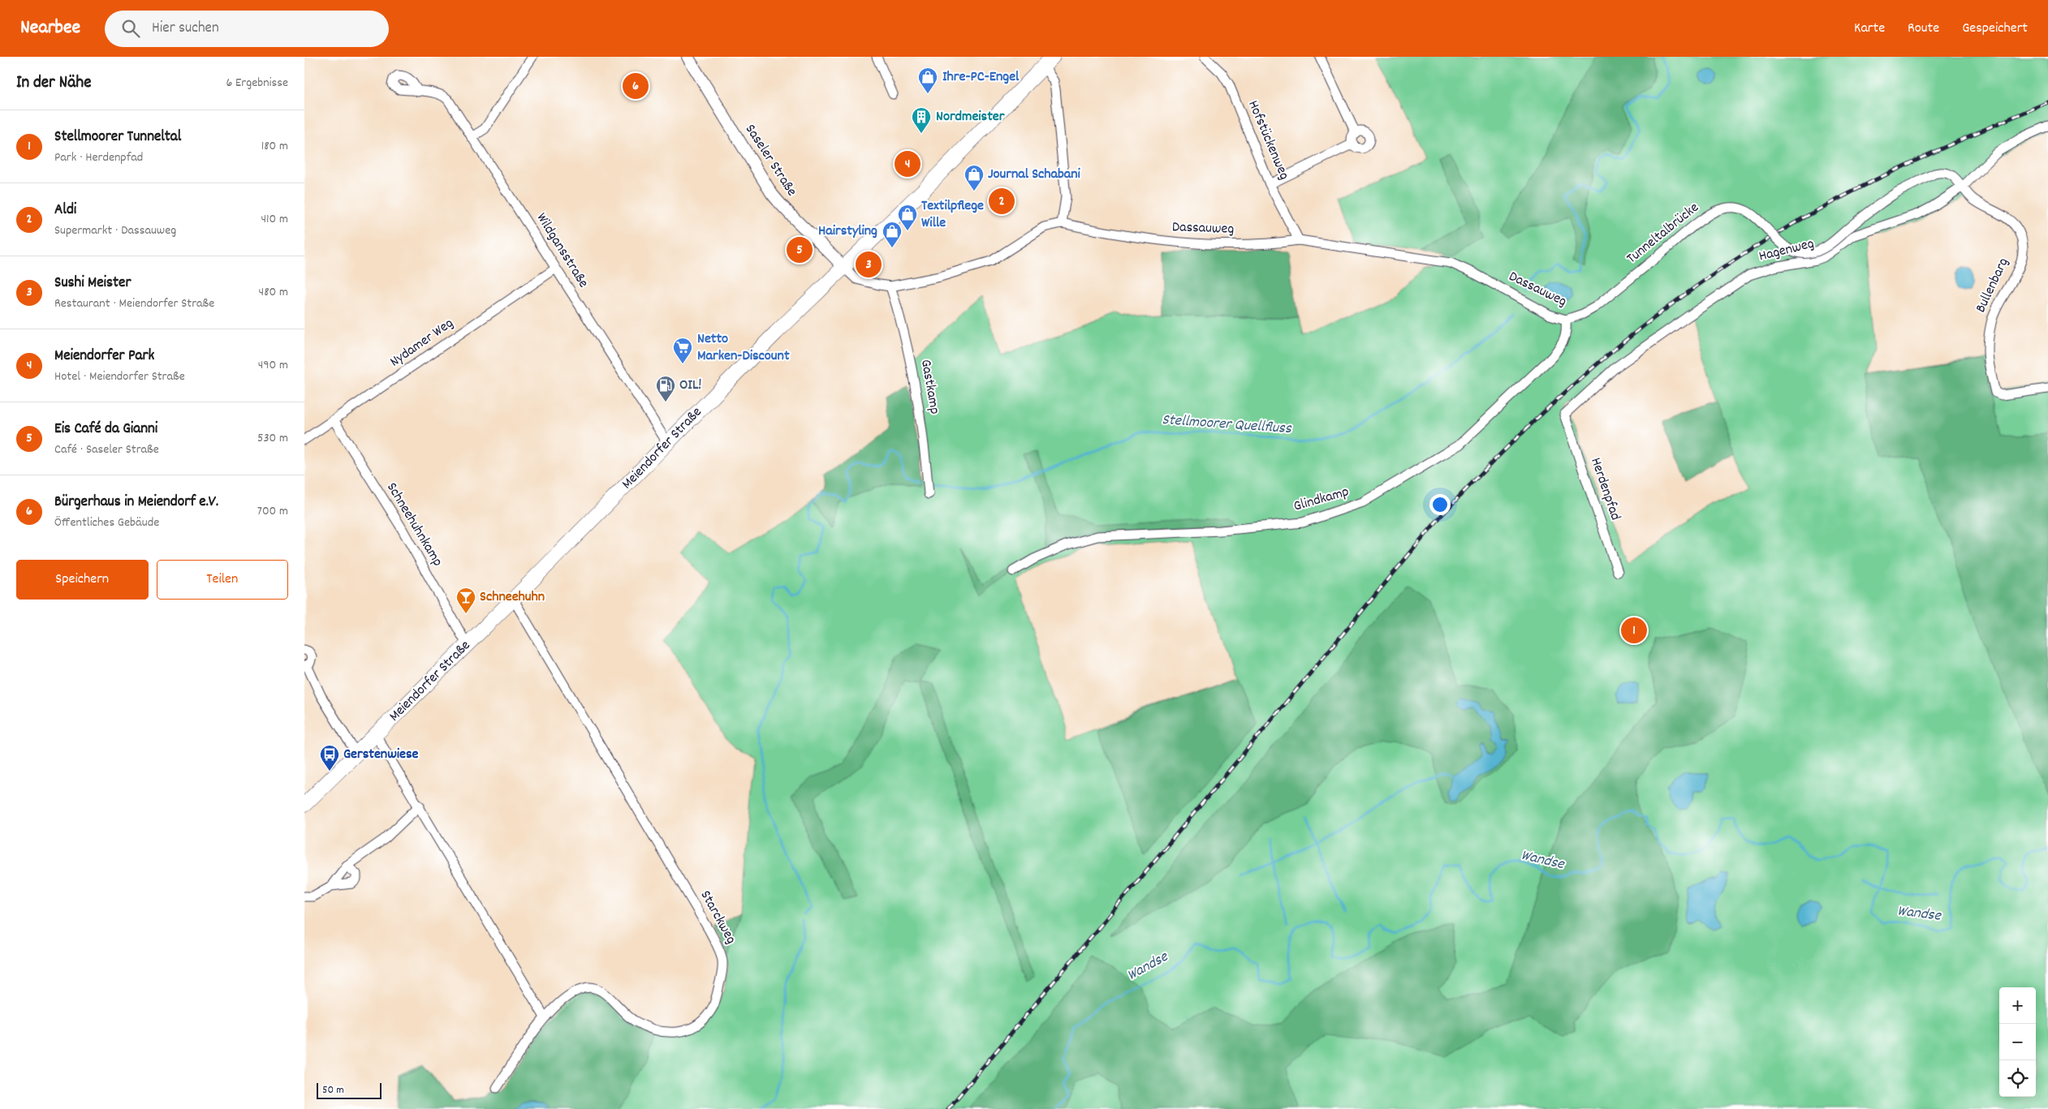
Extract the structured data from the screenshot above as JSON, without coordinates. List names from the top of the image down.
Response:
{
  "streets": {
    "main road": ["Meiendorfer Straße"],
    "street": [
      "Hofstückenweg",
      "Saseler Straße",
      "Dassauweg",
      "Tunneltalbrücke",
      "Wildgansstraße",
      "Hagenweg",
      "Bullenbarg",
      "Nydamer Weg",
      "Gastkamp",
      "Herdenpfad",
      "Glindkamp",
      "Schneehuhnkamp",
      "Starckweg"
    ]
  },
  "crossings": [
    ["Hofstückenweg", "Dassauweg"],
    ["Saseler Straße", "Dassauweg"],
    ["Saseler Straße", "Meiendorfer Straße"],
    ["Dassauweg", "Tunneltalbrücke"],
    ["Dassauweg", "Gastkamp"],
    ["Dassauweg", "Meiendorfer Straße"],
    ["Dassauweg", "Glindkamp"],
    ["Tunneltalbrücke", "Hagenweg"],
    ["Tunneltalbrücke", "Bullenbarg"],
    ["Tunneltalbrücke", "Glindkamp"],
    ["Wildgansstraße", "Nydamer Weg"],
    ["Wildgansstraße", "Meiendorfer Straße"],
    ["Hagenweg", "Bullenbarg"],
    ["Hagenweg", "Herdenpfad"],
    ["Nydamer Weg", "Schneehuhnkamp"],
    ["Meiendorfer Straße", "Schneehuhnkamp"],
    ["Meiendorfer Straße", "Starckweg"]
  ],
  "water": ["Stellmoorer Quellfluss", "Wandse"],
  "places": {
    "shop": [
      "Ihre-PC-Engel",
      "Journal Schabani",
      "Textilpflege Wille",
      "Hairstyling"
    ],
    "building": ["Nordmeister"],
    "supermarket": ["Netto Marken-Discount"],
    "fuel station": ["OIL!"],
    "bar": ["Schneehuhn"],
    "bus stop": ["Gerstenwiese"]
  },
  "scale_bar": "50 m",
  "page": {
    "header": "Nearbee",
    "search": "Hier suchen",
    "nav": ["Karte", "Route", "Gespeichert"],
    "heading": ["In der Nähe", "6 Ergebnisse"],
    "pins": [
      "6",
      "4",
      "2",
      "5",
      "3",
      "1"
    ],
    "list": [
      {
        "mark": "1",
        "name": "Stellmoorer Tunneltal",
        "note": "Park · Herdenpfad",
        "value": "180 m"
      },
      {
        "mark": "2",
        "name": "Aldi",
        "note": "Supermarkt · Dassauweg",
        "value": "410 m"
      },
      {
        "mark": "3",
        "name": "Sushi Meister",
        "note": "Restaurant · Meiendorfer Straße",
        "value": "480 m"
      },
      {
        "mark": "4",
        "name": "Meiendorfer Park",
        "note": "Hotel · Meiendorfer Straße",
        "value": "490 m"
      },
      {
        "mark": "5",
        "name": "Eis Café da Gianni",
        "note": "Café · Saseler Straße",
        "value": "530 m"
      },
      {
        "mark": "6",
        "name": "Bürgerhaus in Meiendorf e.V.",
        "note": "Öffentliches Gebäude",
        "value": "700 m"
      }
    ],
    "buttons": ["Speichern", "Teilen"],
    "map_buttons": ["+", "−"],
    "scale": "50 m"
  }
}
